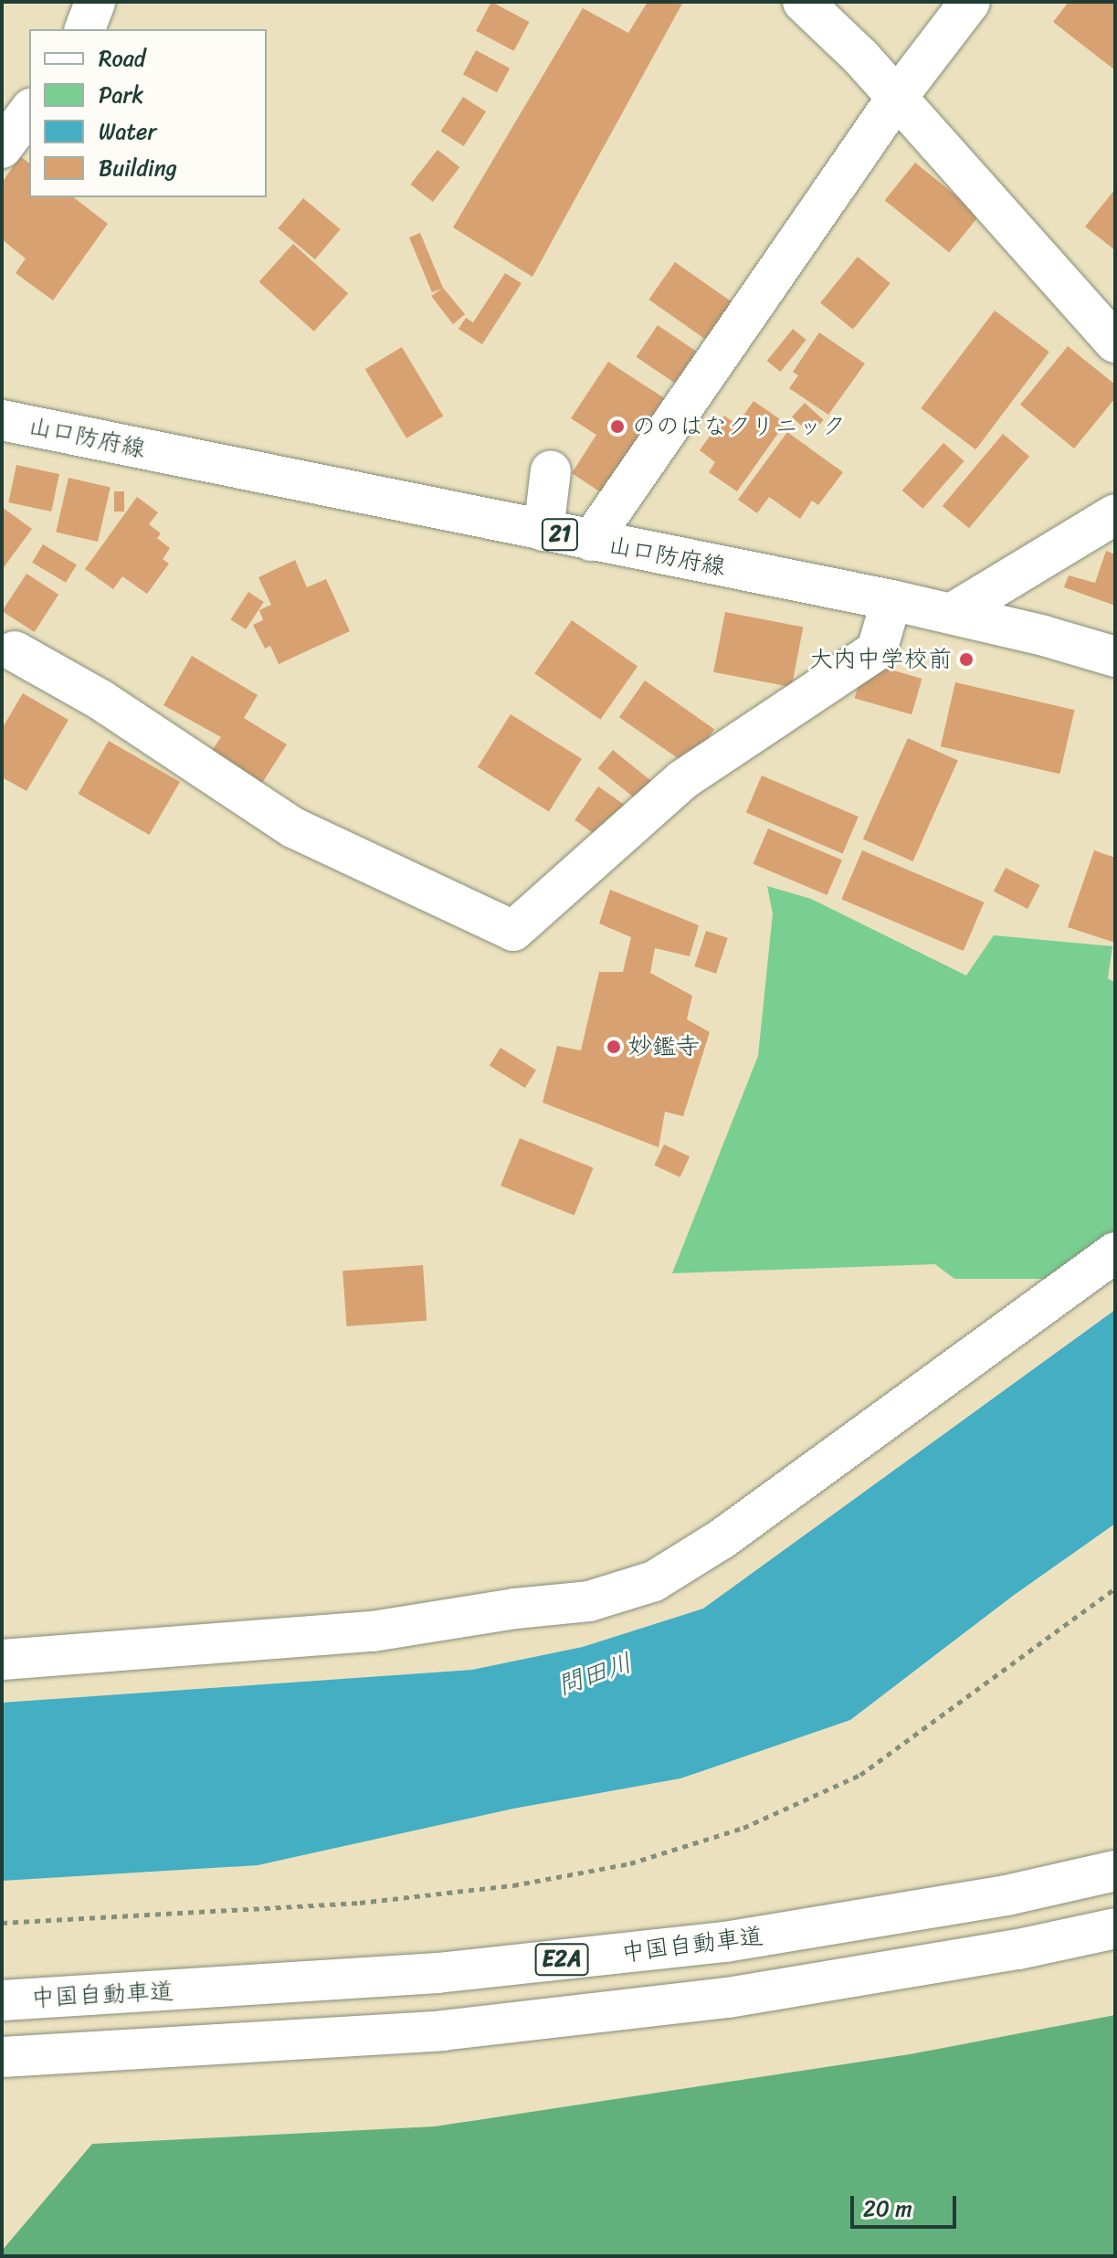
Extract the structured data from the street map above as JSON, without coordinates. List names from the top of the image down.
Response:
{
  "streets": {
    "main road": [
      "山口防府線",
      "21",
      "中国自動車道",
      "E2A"
    ]
  },
  "water": ["問田川"],
  "places": ["ののはなクリニック", "大内中学校前", "妙鑑寺"],
  "legend": [
    "Road",
    "Park",
    "Water",
    "Building"
  ],
  "scale_bar": "20 m"
}
